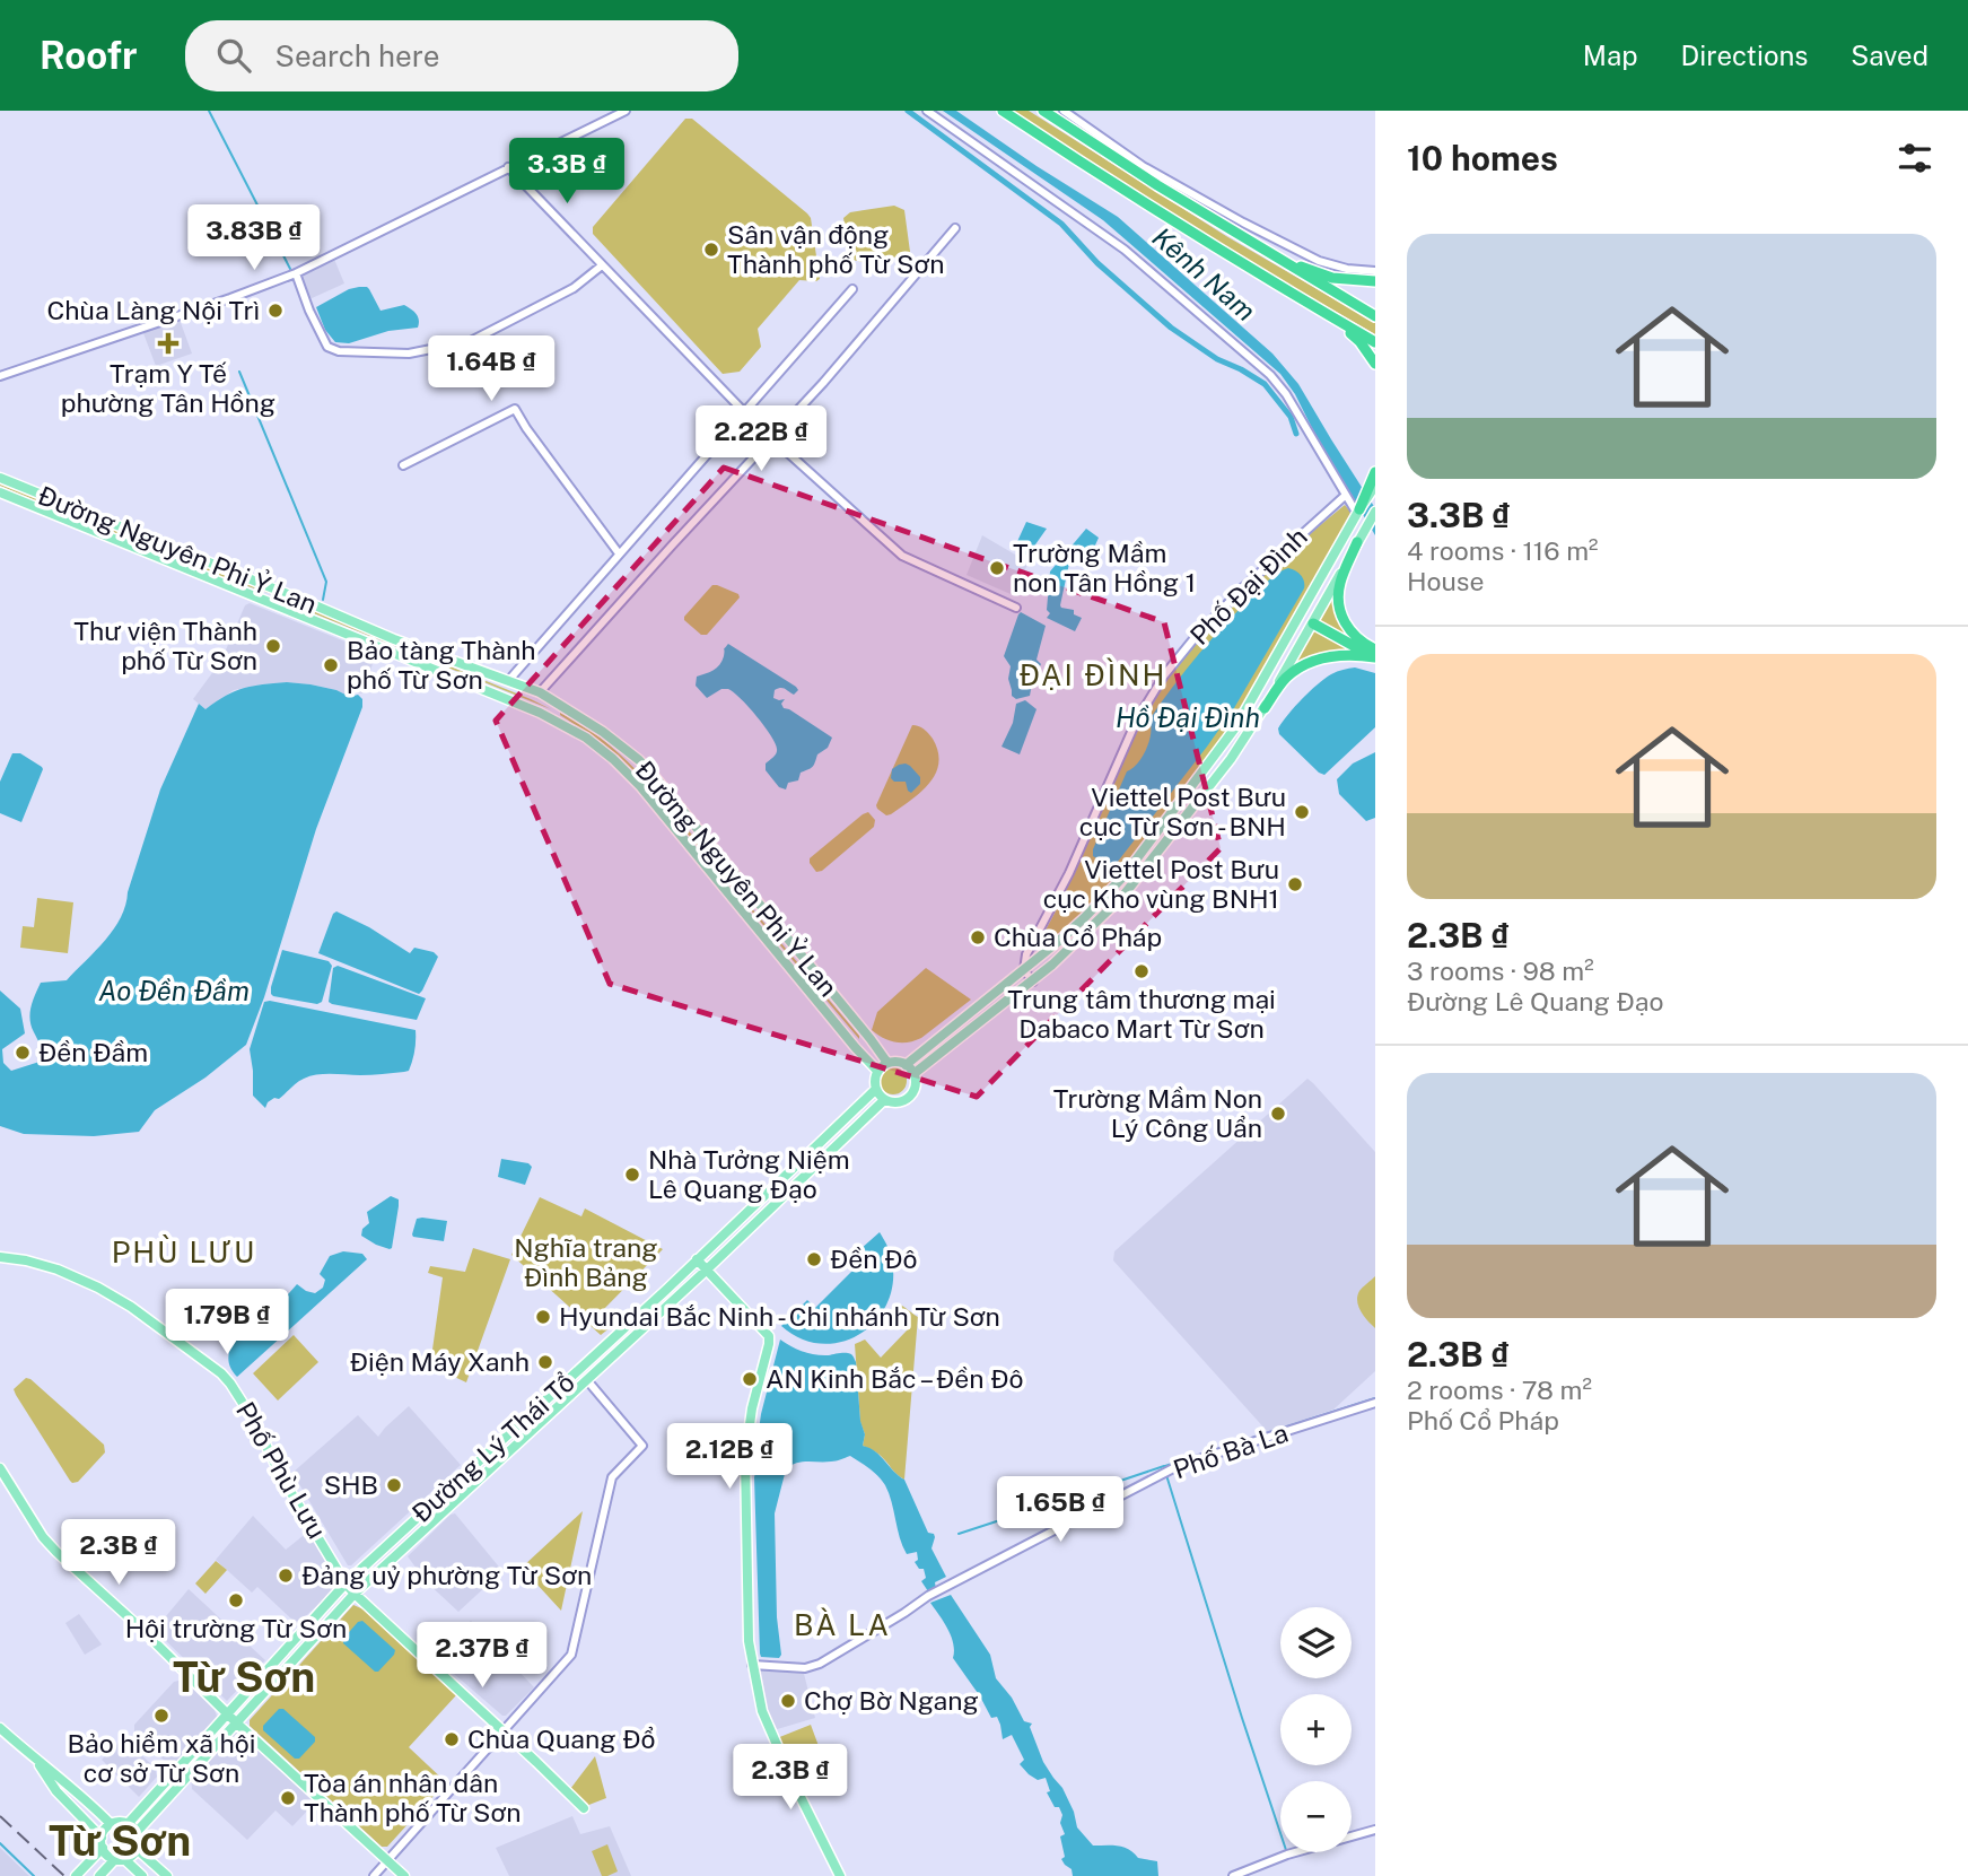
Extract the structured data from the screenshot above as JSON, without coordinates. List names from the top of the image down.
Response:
{
  "streets": {
    "main road": ["Đường Nguyên Phi Ỷ Lan", "Đường Lý Thái Tổ", "Phố Phù Lưu"],
    "street": ["Phố Đại Đình", "Phố Bà La"]
  },
  "crossings": [
    ["Đường Nguyên Phi Ỷ Lan", "Đường Lý Thái Tổ"],
    ["Đường Lý Thái Tổ", "Phố Phù Lưu"]
  ],
  "districts": [
    "ĐẠI ĐÌNH",
    "PHÙ LƯU",
    "BÀ LA",
    "Từ Sơn",
    "Từ Sơn"
  ],
  "water": ["Kênh Nam", "Hồ Đại Đình", "Ao Đền Đầm"],
  "parks": ["Nghĩa trang Đình Bảng"],
  "places": {
    "other": [
      "Sân vận động Thành phố Từ Sơn",
      "Chùa Làng Nội Trì",
      "Trường Mầm non Tân Hồng 1",
      "Thư viện Thành phố Từ Sơn",
      "Bảo tàng Thành phố Từ Sơn",
      "Viettel Post Bưu cục Từ Sơn - BNH",
      "Viettel Post Bưu cục Kho vùng BNH1",
      "Chùa Cổ Pháp",
      "Trung tâm thương mại Dabaco Mart Từ Sơn",
      "Đền Đầm",
      "Trường Mầm Non Lý Công Uẩn",
      "Nhà Tưởng Niệm Lê Quang Đạo",
      "Đền Đô",
      "Hyundai Bắc Ninh - Chi nhánh Từ Sơn",
      "Điện Máy Xanh",
      "AN Kinh Bắc – Đền Đô",
      "SHB",
      "Đảng uỷ phường Từ Sơn",
      "Hội trường Từ Sơn",
      "Chợ Bờ Ngang",
      "Bảo hiểm xã hội cơ sở Từ Sơn",
      "Chùa Quang Đổ",
      "Tòa án nhân dân Thành phố Từ Sơn"
    ],
    "health": ["Trạm Y Tế phường Tân Hồng"]
  },
  "page": {
    "header": "Roofr",
    "search": "Search here",
    "nav": ["Map", "Directions", "Saved"],
    "heading": "10 homes",
    "price": [
      "3.3B ₫",
      "3.83B ₫",
      "1.64B ₫",
      "2.22B ₫",
      "1.79B ₫",
      "2.12B ₫",
      "1.65B ₫",
      "2.3B ₫",
      "2.37B ₫",
      "2.3B ₫"
    ],
    "list": [
      {
        "name": "3.3B ₫",
        "note": "4 rooms · 116 m² · House"
      },
      {
        "name": "2.3B ₫",
        "note": "3 rooms · 98 m² · Đường Lê Quang Đạo"
      },
      {
        "name": "2.3B ₫",
        "note": "2 rooms · 78 m² · Phố Cổ Pháp"
      }
    ],
    "map_buttons": ["+", "−"]
  }
}
